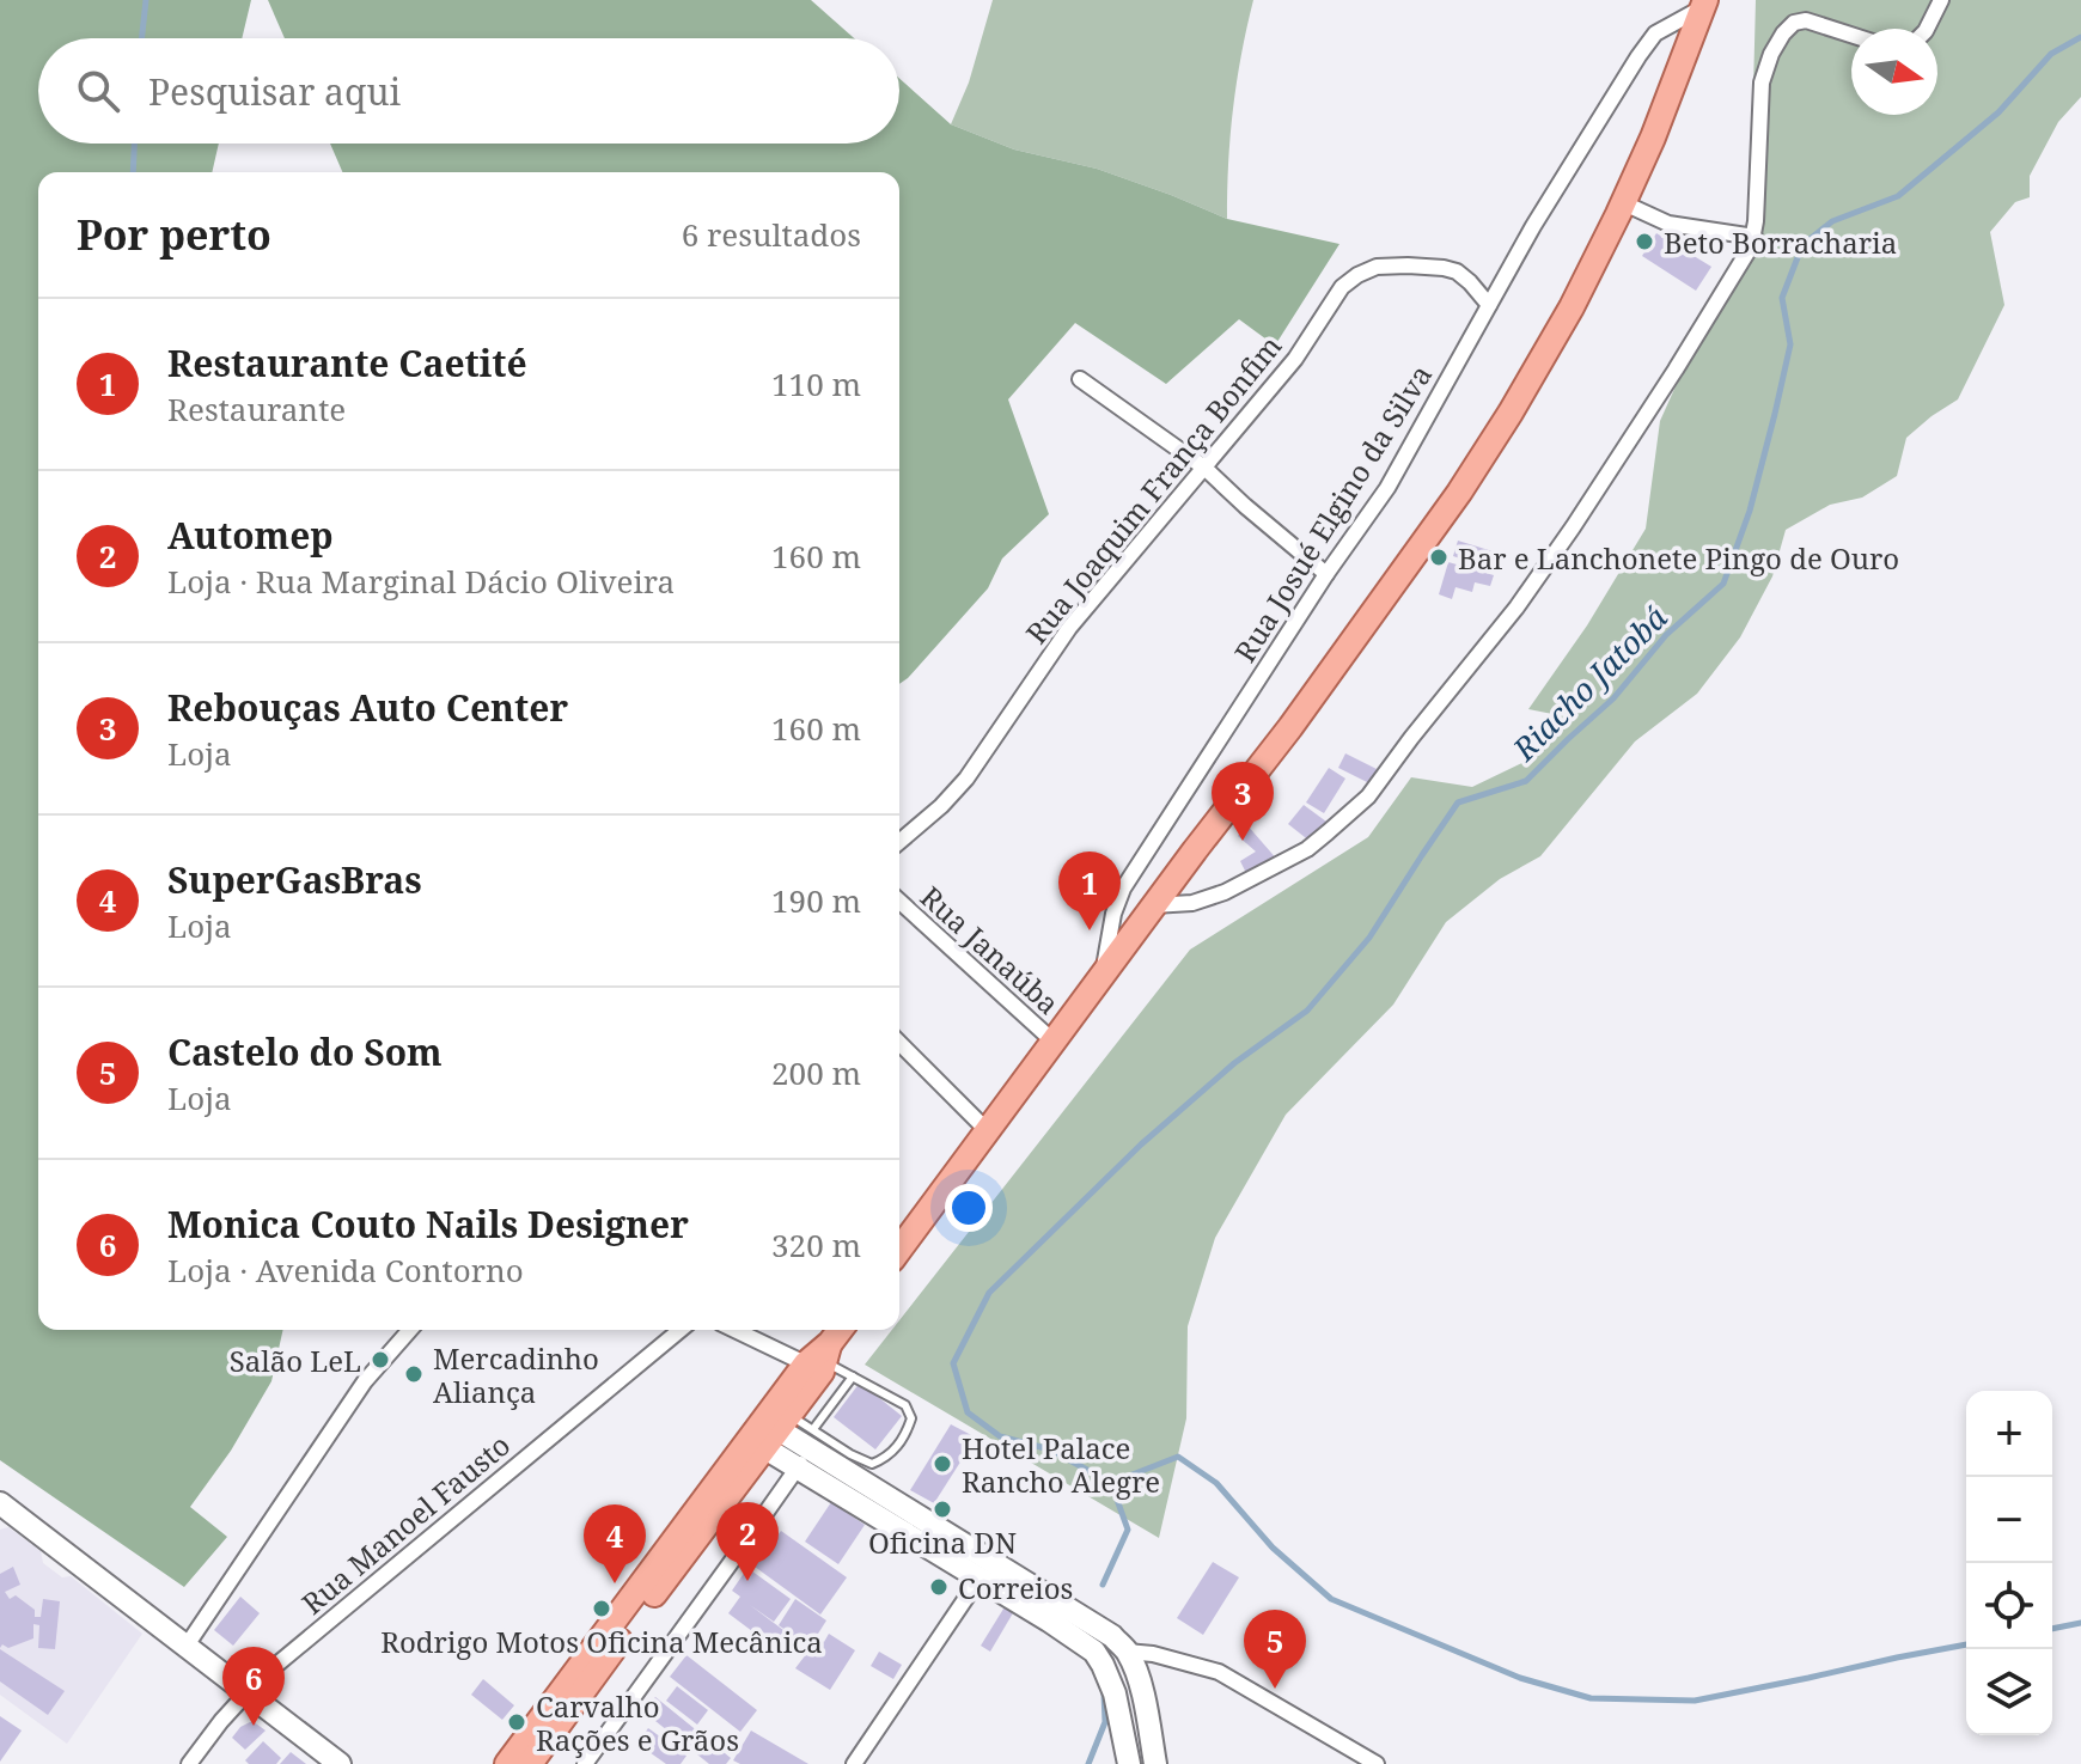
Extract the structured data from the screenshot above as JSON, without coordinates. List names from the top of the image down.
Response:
{
  "streets": {
    "street": [
      "Rua Joaquim França Bonfim",
      "Rua Josué Elgino da Silva",
      "Rua Janaúba",
      "Rua Manoel Fausto"
    ]
  },
  "crossings": [
    ["Rua Joaquim França Bonfim", "Rua Josué Elgino da Silva"]
  ],
  "water": ["Riacho Jatobá"],
  "places": [
    "Beto Borracharia",
    "Bar e Lanchonete Pingo de Ouro",
    "Salão LeL",
    "Mercadinho Aliança",
    "Hotel Palace Rancho Alegre",
    "Oficina DN",
    "Correios",
    "Rodrigo Motos Oficina Mecânica",
    "Carvalho Rações e Grãos"
  ],
  "north": "right",
  "page": {
    "search": "Pesquisar aqui",
    "heading": ["Por perto", "6 resultados"],
    "list": [
      {
        "mark": "1",
        "name": "Restaurante Caetité",
        "note": "Restaurante",
        "value": "110 m"
      },
      {
        "mark": "2",
        "name": "Automep",
        "note": "Loja · Rua Marginal Dácio Oliveira",
        "value": "160 m"
      },
      {
        "mark": "3",
        "name": "Rebouças Auto Center",
        "note": "Loja",
        "value": "160 m"
      },
      {
        "mark": "4",
        "name": "SuperGasBras",
        "note": "Loja",
        "value": "190 m"
      },
      {
        "mark": "5",
        "name": "Castelo do Som",
        "note": "Loja",
        "value": "200 m"
      },
      {
        "mark": "6",
        "name": "Monica Couto Nails Designer",
        "note": "Loja · Avenida Contorno",
        "value": "320 m"
      }
    ],
    "pins": [
      "3",
      "1",
      "2",
      "4",
      "5",
      "6"
    ],
    "map_buttons": ["+", "−"]
  }
}
